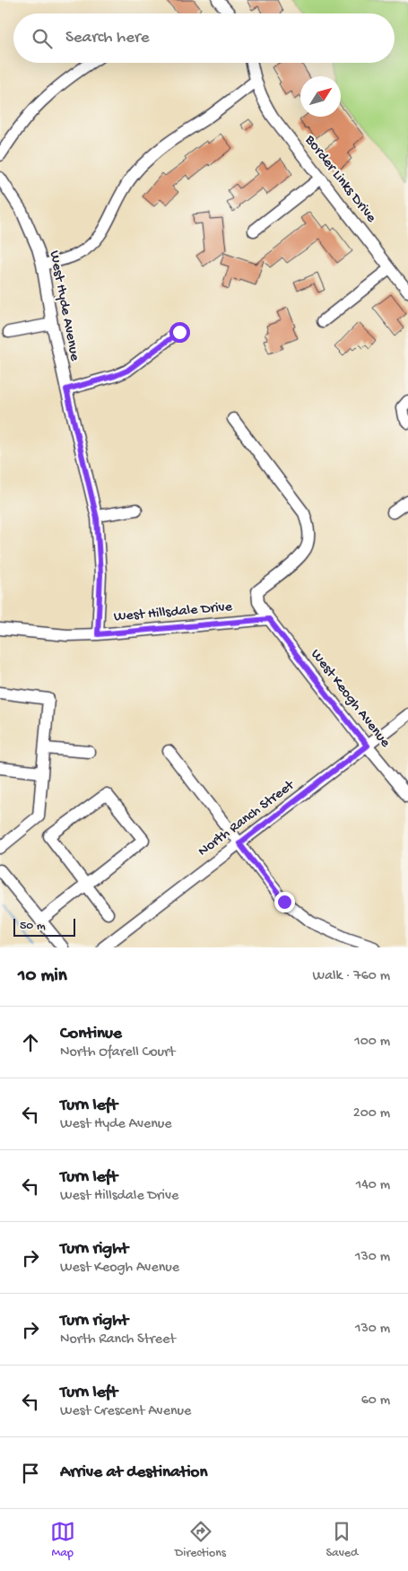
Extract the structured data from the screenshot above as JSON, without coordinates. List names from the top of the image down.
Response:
{
  "streets": {
    "street": [
      "Border Links Drive",
      "West Hyde Avenue",
      "West Hillsdale Drive",
      "West Keogh Avenue",
      "North Ranch Street"
    ]
  },
  "crossings": [
    ["West Hyde Avenue", "West Hillsdale Drive"],
    ["West Hillsdale Drive", "West Keogh Avenue"],
    ["West Keogh Avenue", "North Ranch Street"]
  ],
  "scale_bar": "50 m",
  "north": "top right",
  "page": {
    "search": "Search here",
    "scale": "50 m",
    "heading": ["10 min", "Walk · 760 m"],
    "list": [
      ["Continue", "North Ofarell Court", "100 m"],
      ["Turn left", "West Hyde Avenue", "200 m"],
      ["Turn left", "West Hillsdale Drive", "140 m"],
      ["Turn right", "West Keogh Avenue", "130 m"],
      ["Turn right", "North Ranch Street", "130 m"],
      ["Turn left", "West Crescent Avenue", "60 m"],
      "Arrive at destination"
    ],
    "nav": ["Map", "Directions", "Saved"]
  }
}
